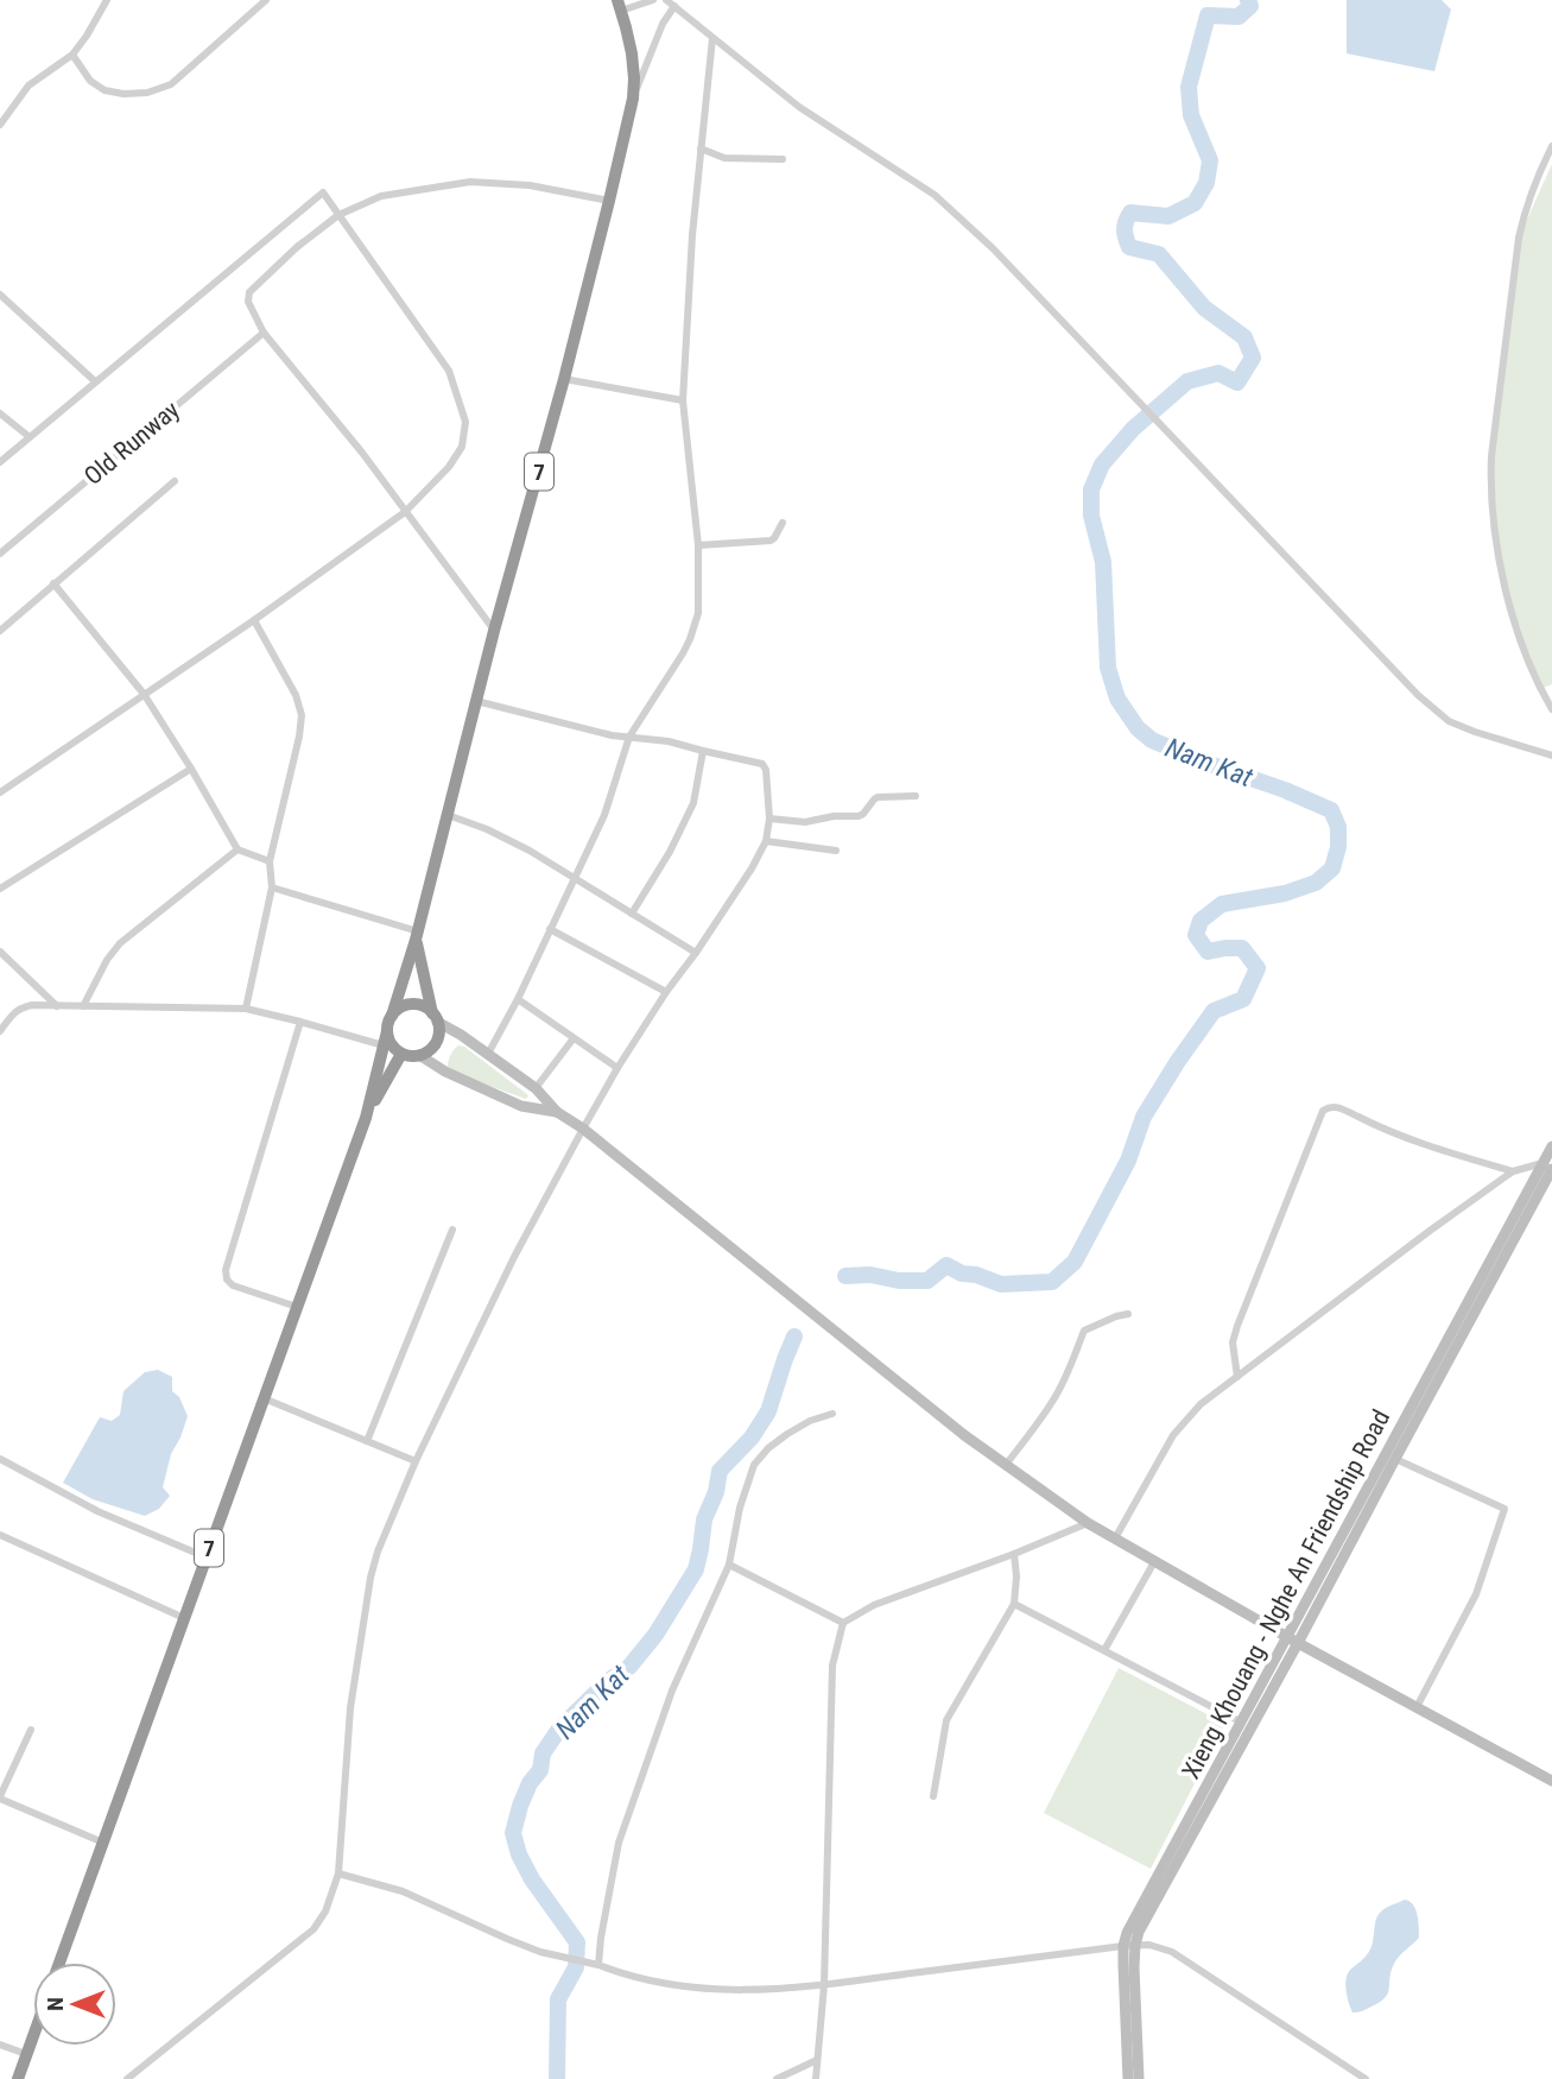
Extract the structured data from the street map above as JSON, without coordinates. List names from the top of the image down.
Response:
{
  "streets": {
    "highway": ["7"],
    "street": ["Old Runway", "Xieng Khouang - Nghe An Friendship Road"]
  },
  "water": ["Nam Kat"],
  "north": "left"
}
